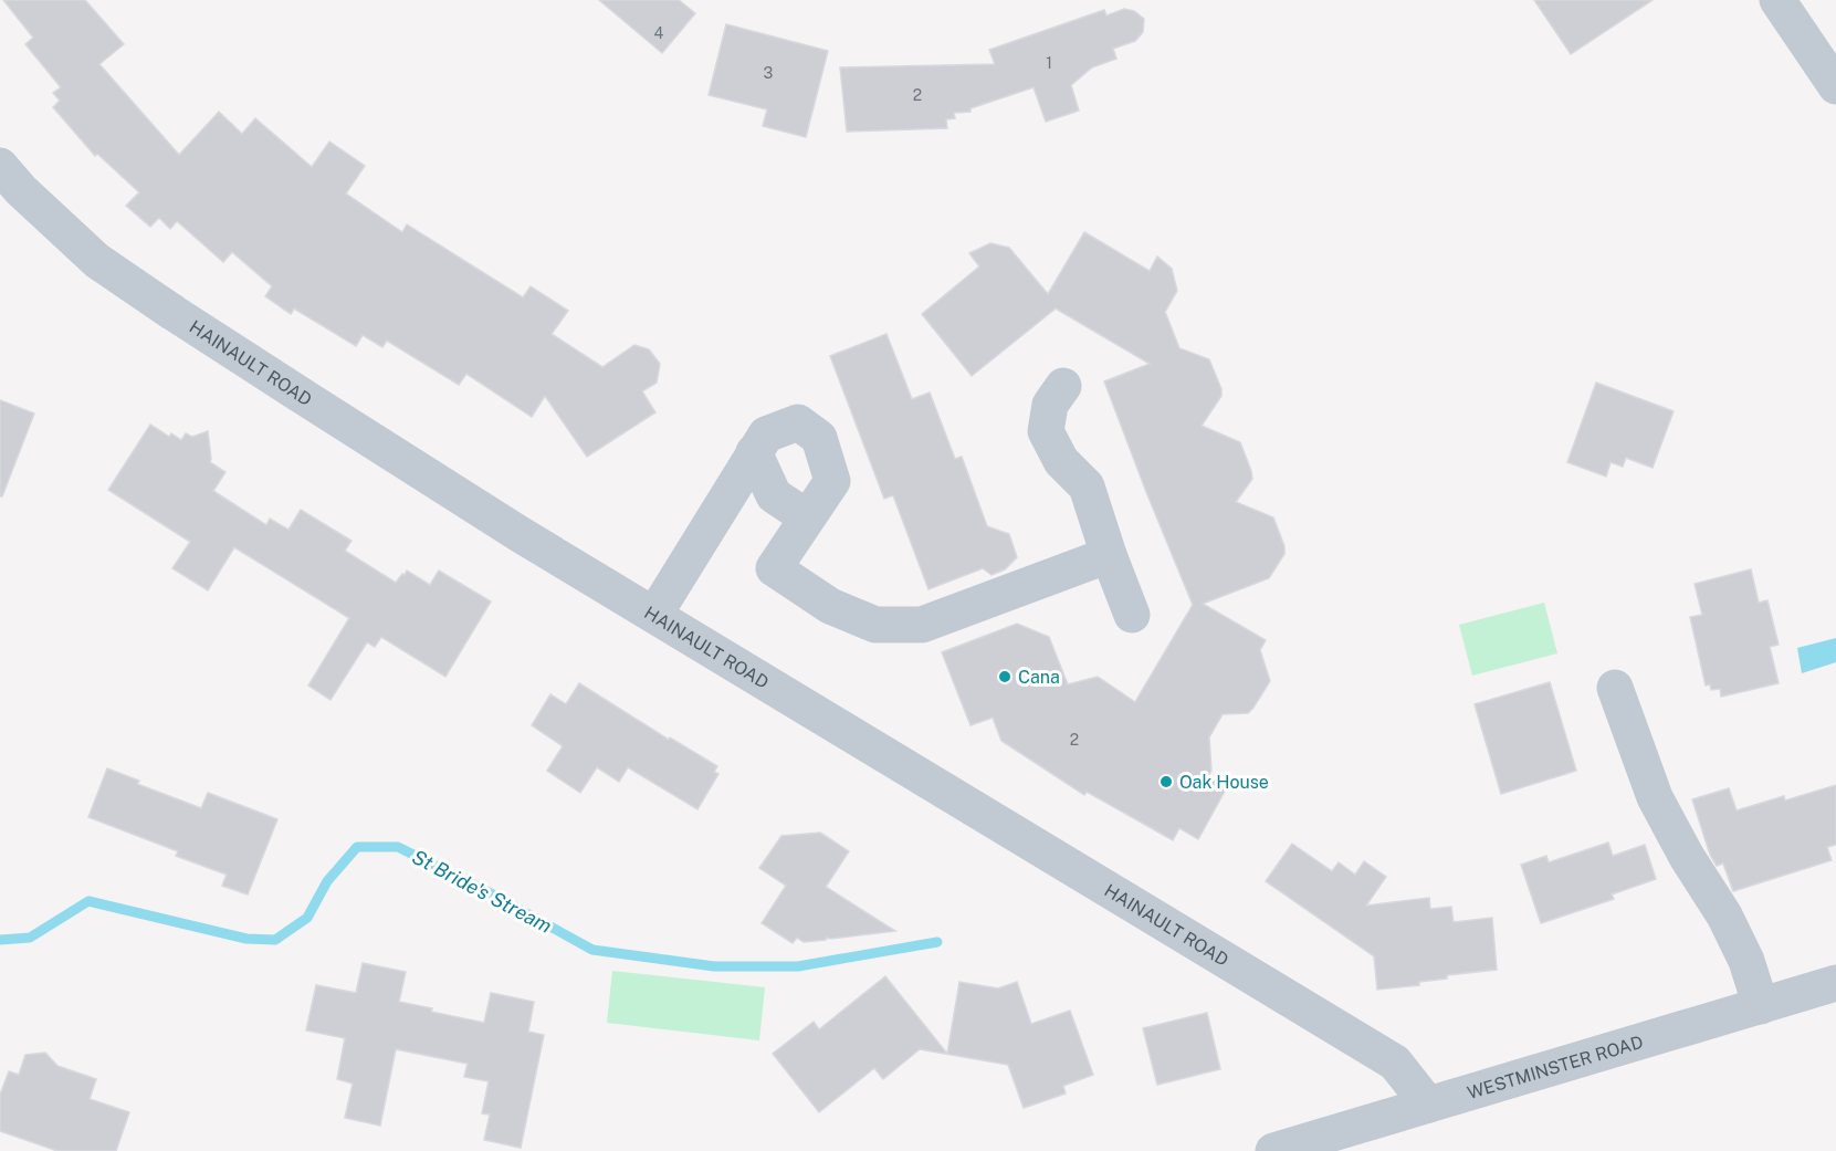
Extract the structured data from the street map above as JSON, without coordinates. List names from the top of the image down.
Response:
{
  "streets": {
    "street": ["HAINAULT ROAD", "WESTMINSTER ROAD"]
  },
  "crossings": [
    ["HAINAULT ROAD", "WESTMINSTER ROAD"]
  ],
  "water": ["St Bride's Stream"],
  "places": ["Cana", "Oak House"],
  "house_numbers": [
    "4",
    "1",
    "3",
    "2",
    "2"
  ]
}
